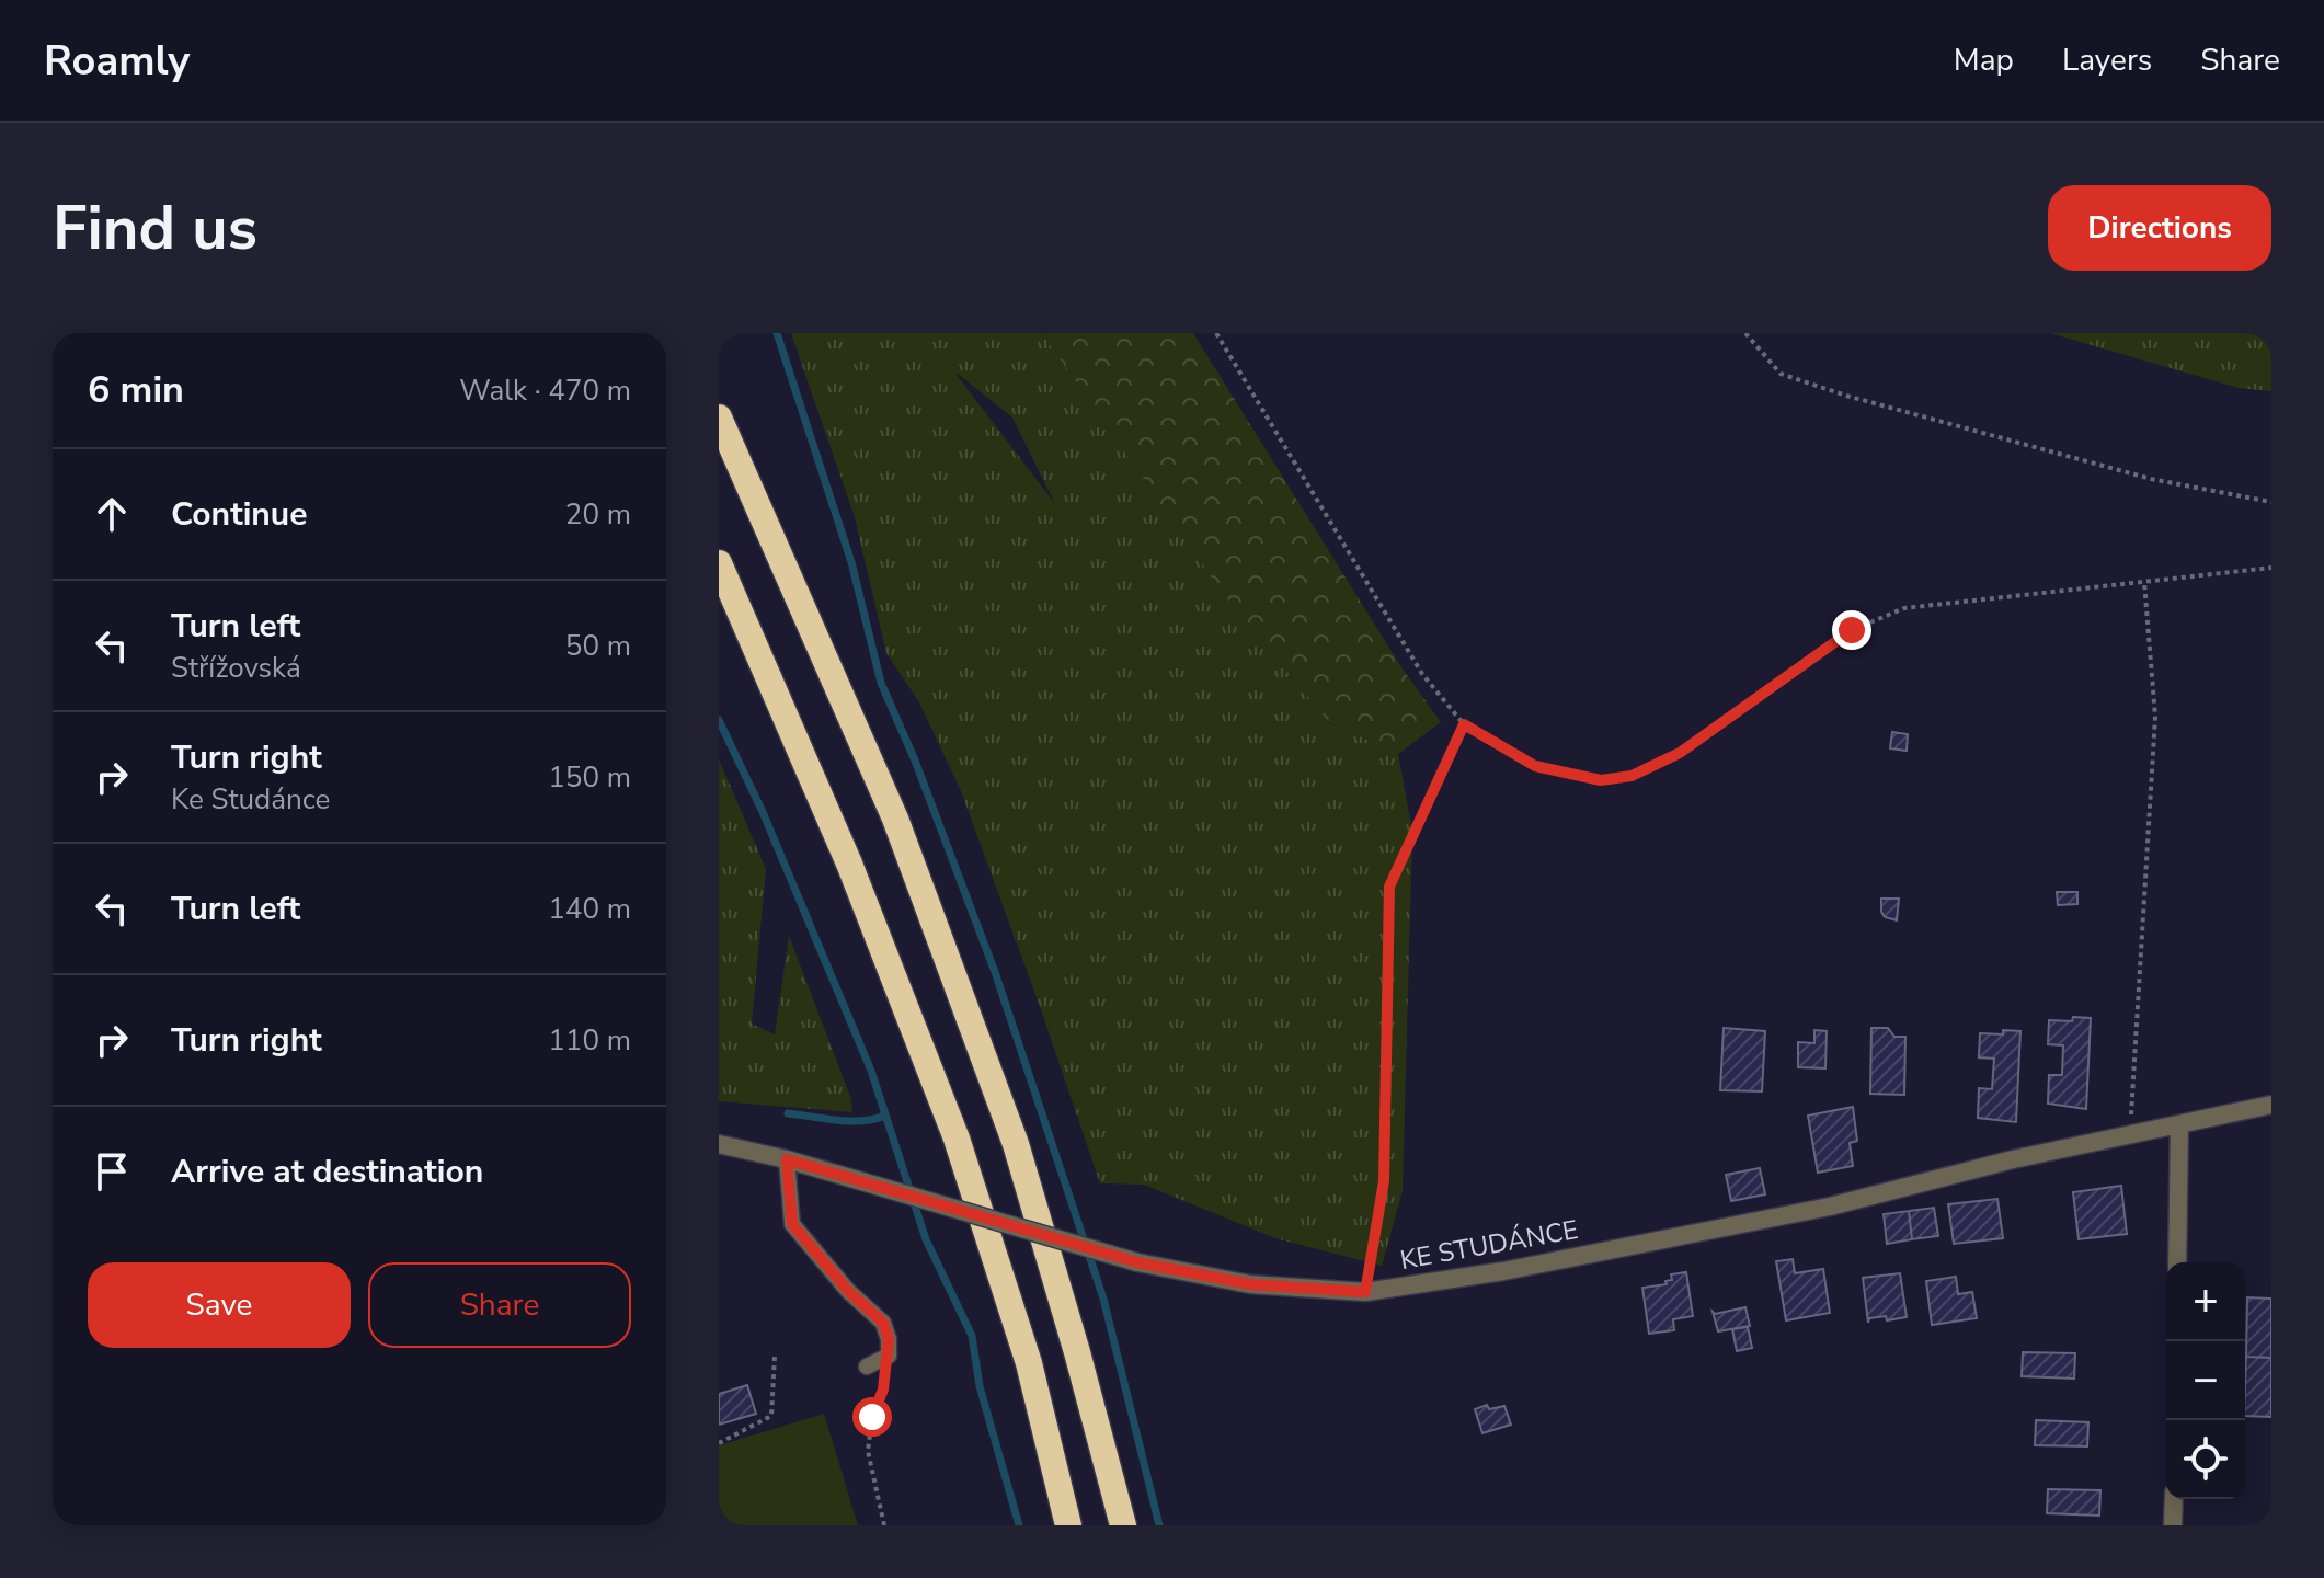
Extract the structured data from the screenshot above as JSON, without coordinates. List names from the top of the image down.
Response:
{
  "streets": {
    "street": ["KE STUDÁNCE"]
  },
  "page": {
    "header": "Roamly",
    "nav": ["Map", "Layers", "Share"],
    "buttons": [
      "Directions",
      ["Save", "Share"]
    ],
    "title": "Find us",
    "heading": ["6 min", "Walk · 470 m"],
    "list": [
      ["Continue", "20 m"],
      ["Turn left", "Střížovská", "50 m"],
      ["Turn right", "Ke Studánce", "150 m"],
      ["Turn left", "140 m"],
      ["Turn right", "110 m"],
      "Arrive at destination"
    ],
    "map_buttons": ["+", "−"]
  }
}
